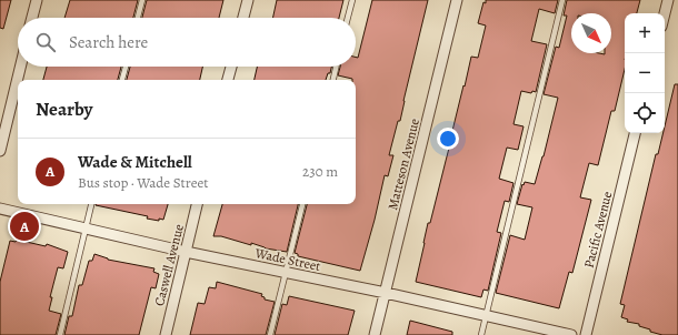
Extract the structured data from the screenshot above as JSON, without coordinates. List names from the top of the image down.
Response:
{
  "streets": {
    "street": [
      "Matteson Avenue",
      "Pacific Avenue",
      "Wade Street",
      "Caswell Avenue"
    ]
  },
  "crossings": [
    ["Matteson Avenue", "Wade Street"],
    ["Wade Street", "Caswell Avenue"]
  ],
  "north": "bottom right",
  "page": {
    "map_buttons": ["+", "−"],
    "search": "Search here",
    "heading": "Nearby",
    "list": [
      {
        "mark": "A",
        "name": "Wade & Mitchell",
        "note": "Bus stop · Wade Street",
        "value": "230 m"
      }
    ],
    "pins": "A"
  }
}
